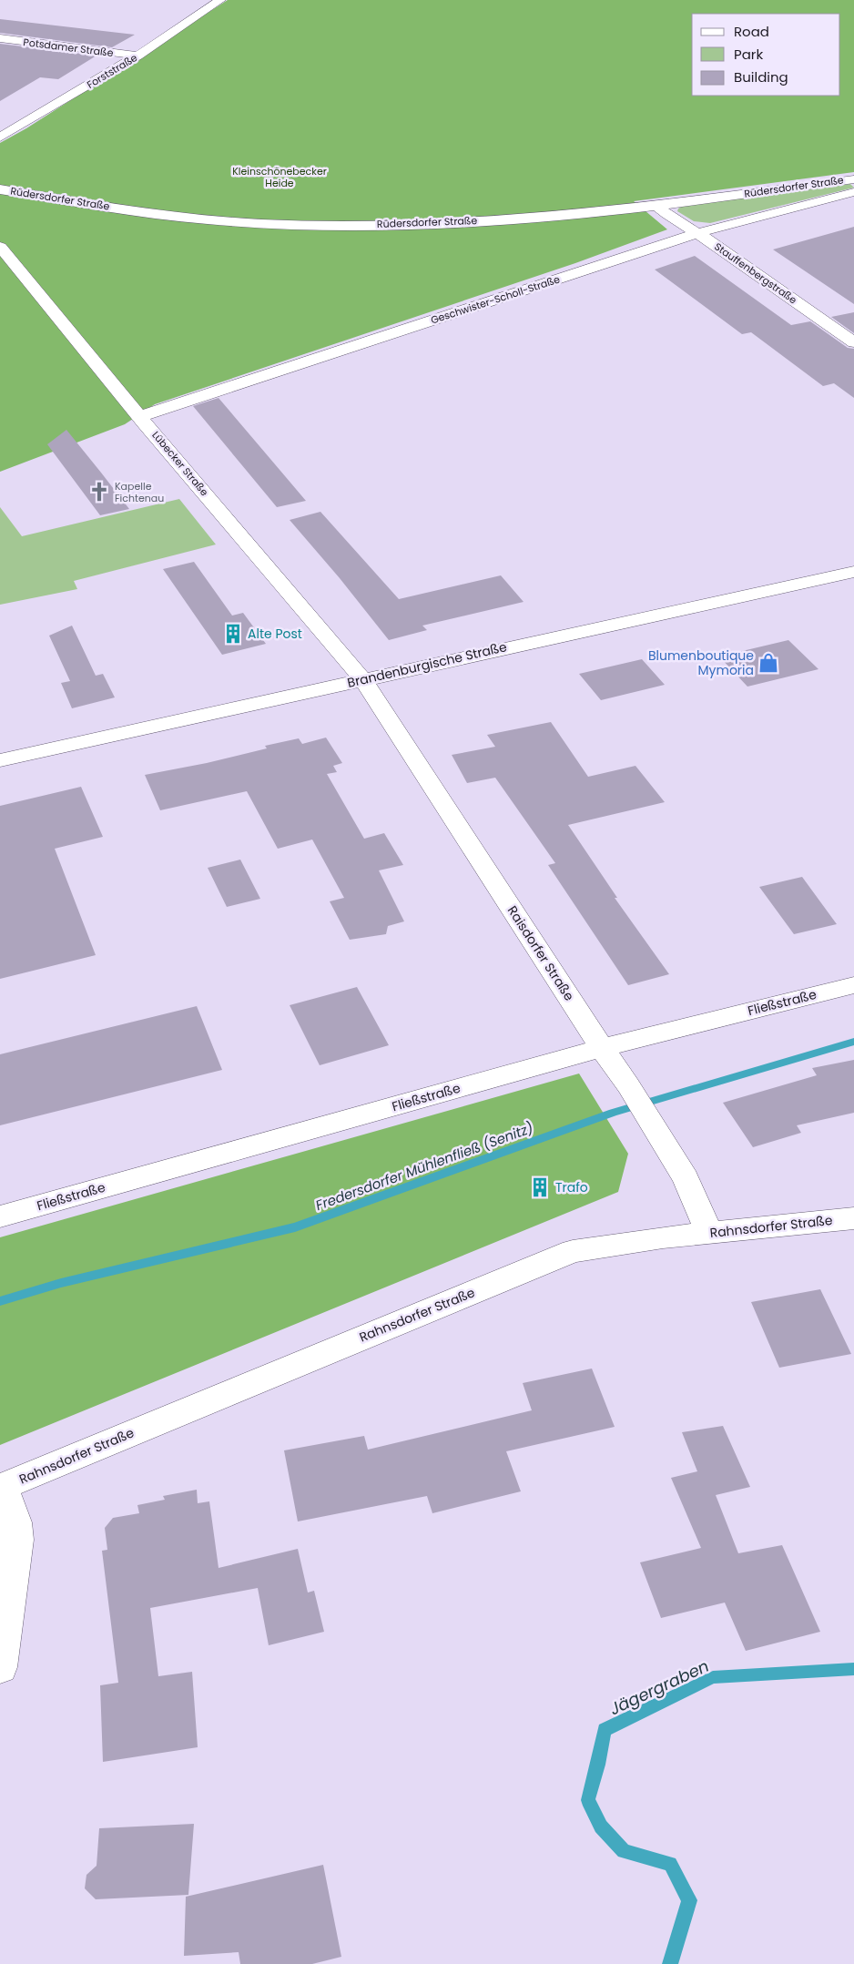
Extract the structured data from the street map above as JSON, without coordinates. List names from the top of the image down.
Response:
{
  "streets": {
    "street": [
      "Potsdamer Straße",
      "Forststraße",
      "Rüdersdorfer Straße",
      "Stauffenbergstraße",
      "Geschwister-Scholl-Straße",
      "Lübecker Straße",
      "Brandenburgische Straße",
      "Raisdorfer Straße",
      "Fließstraße",
      "Rahnsdorfer Straße"
    ]
  },
  "crossings": [
    ["Potsdamer Straße", "Forststraße"],
    ["Rüdersdorfer Straße", "Stauffenbergstraße"],
    ["Stauffenbergstraße", "Geschwister-Scholl-Straße"],
    ["Geschwister-Scholl-Straße", "Lübecker Straße"],
    ["Lübecker Straße", "Brandenburgische Straße"],
    ["Lübecker Straße", "Raisdorfer Straße"],
    ["Brandenburgische Straße", "Raisdorfer Straße"],
    ["Raisdorfer Straße", "Fließstraße"],
    ["Raisdorfer Straße", "Rahnsdorfer Straße"]
  ],
  "water": ["Fredersdorfer Mühlenfließ (Senitz)", "Jägergraben"],
  "parks": ["Kleinschönebecker Heide"],
  "places": {
    "church": ["Kapelle Fichtenau"],
    "building": ["Alte Post", "Trafo"],
    "shop": ["Blumenboutique Mymoria"]
  },
  "legend": ["Road", "Park", "Building"]
}
